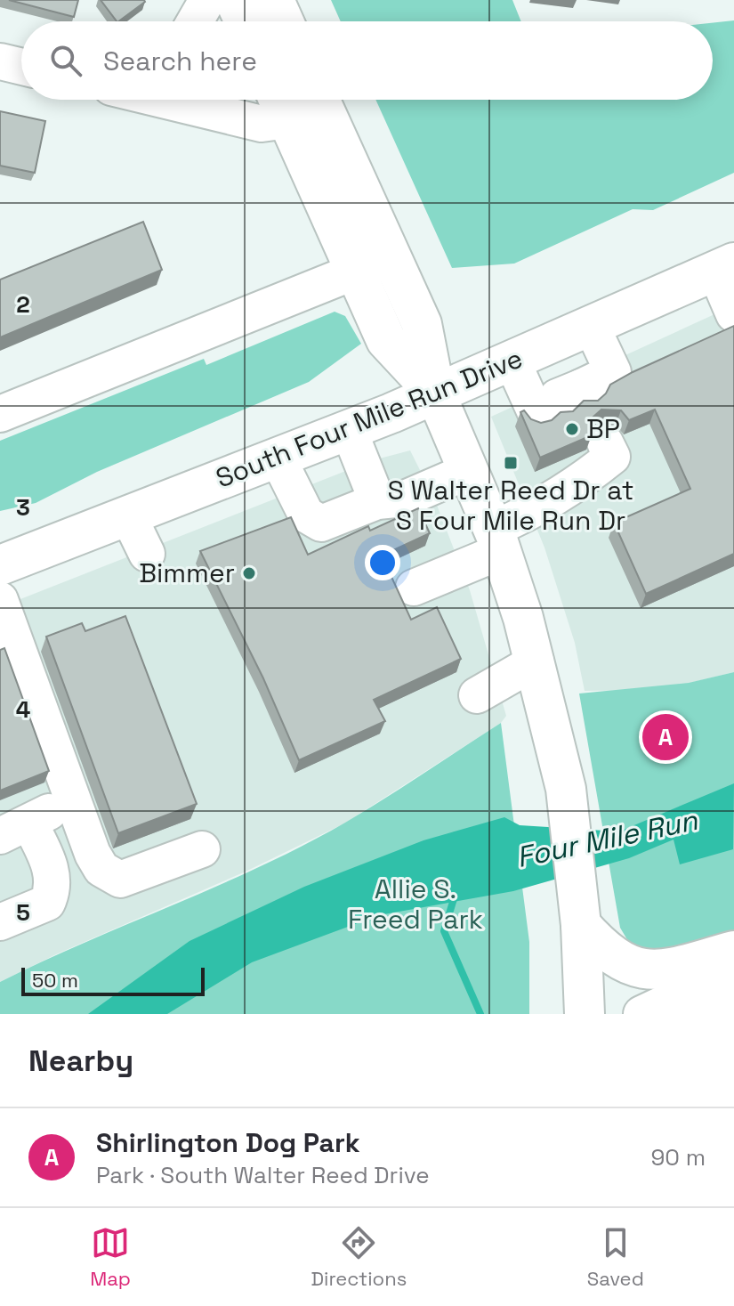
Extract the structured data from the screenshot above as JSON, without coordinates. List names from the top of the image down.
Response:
{
  "streets": {
    "main road": ["South Four Mile Run Drive"]
  },
  "water": ["Four Mile Run"],
  "parks": ["Allie S. Freed Park"],
  "places": {
    "other": ["BP", "Bimmer"],
    "transit": ["S Walter Reed Dr at S Four Mile Run Dr"]
  },
  "scale_bar": "50 m",
  "page": {
    "search": "Search here",
    "pins": "A",
    "scale": "50 m",
    "heading": "Nearby",
    "list": [
      {
        "mark": "A",
        "name": "Shirlington Dog Park",
        "note": "Park · South Walter Reed Drive",
        "value": "90 m"
      }
    ],
    "nav": ["Map", "Directions", "Saved"]
  },
  "grid": {
    "rows": [
      "2",
      "3",
      "4",
      "5"
    ]
  }
}
